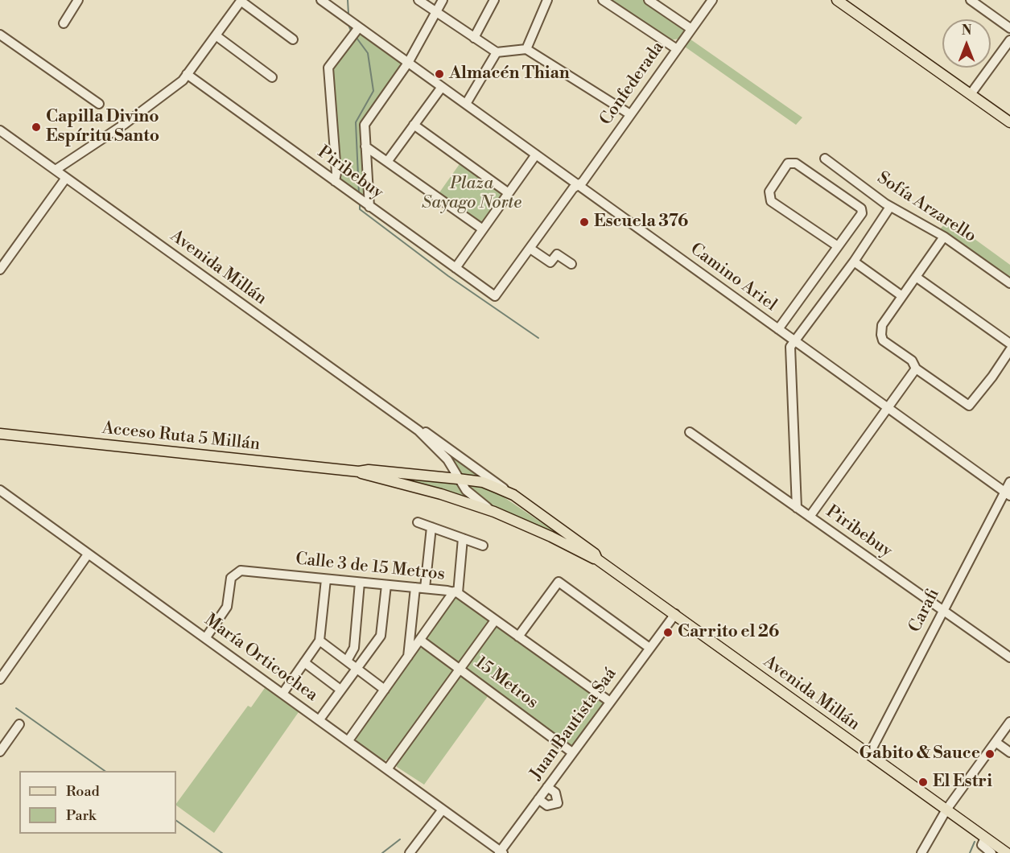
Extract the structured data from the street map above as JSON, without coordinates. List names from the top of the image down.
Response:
{
  "streets": {
    "main road": ["Avenida Millán", "Acceso Ruta 5 Millán"],
    "street": [
      "Confederada",
      "Piribebuy",
      "Sofía Arzarello",
      "Camino Ariel",
      "Calle 3 de 15 Metros",
      "Carafi",
      "María Orticochea",
      "15 Metros",
      "Juan Bautista Saá"
    ]
  },
  "crossings": [
    ["Confederada", "Piribebuy"],
    ["Confederada", "Camino Ariel"],
    ["Piribebuy", "Carafi"],
    ["Avenida Millán", "Acceso Ruta 5 Millán"],
    ["Avenida Millán", "Carafi"],
    ["Avenida Millán", "Juan Bautista Saá"],
    ["Camino Ariel", "Carafi"],
    ["Calle 3 de 15 Metros", "María Orticochea"],
    ["Calle 3 de 15 Metros", "Juan Bautista Saá"],
    ["María Orticochea", "Juan Bautista Saá"],
    ["15 Metros", "Juan Bautista Saá"]
  ],
  "parks": ["Plaza Sayago Norte"],
  "places": [
    "Almacén Thian",
    "Capilla Divino Espíritu Santo",
    "Escuela 376",
    "Carrito el 26",
    "Gabito & Sauce",
    "El Estri"
  ],
  "legend": ["Road", "Park"],
  "north": "top"
}
